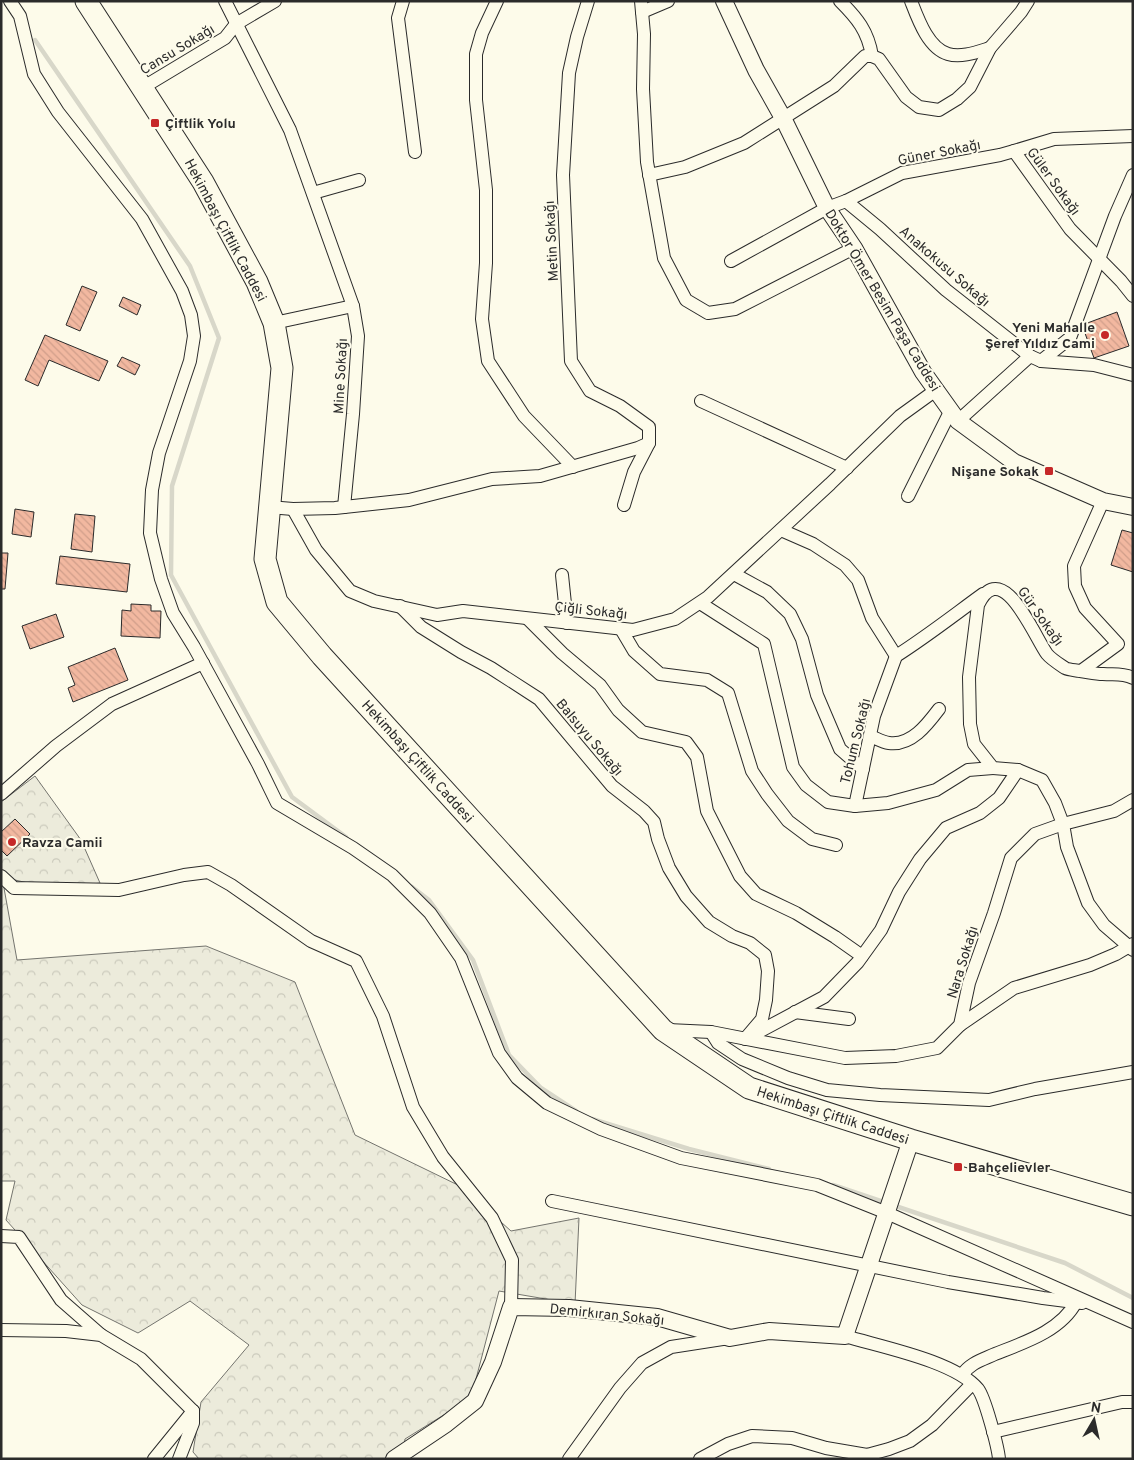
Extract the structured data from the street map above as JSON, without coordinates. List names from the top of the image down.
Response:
{
  "streets": {
    "main road": ["Hekimbaşı Çiftlik Caddesi"],
    "street": [
      "Cansu Sokağı",
      "Güner Sokağı",
      "Güler Sokağı",
      "Metin Sokağı",
      "Anakokusu Sokağı",
      "Doktor Ömer Besim Paşa Caddesi",
      "Mine Sokağı",
      "Çiğli Sokağı",
      "Gür Sokağı",
      "Balsuyu Sokağı",
      "Tohum Sokağı",
      "Nara Sokağı",
      "Demirkıran Sokağı"
    ]
  },
  "crossings": [
    ["Cansu Sokağı", "Hekimbaşı Çiftlik Caddesi"],
    ["Cansu Sokağı", "Mine Sokağı"],
    ["Güner Sokağı", "Güler Sokağı"],
    ["Güner Sokağı", "Anakokusu Sokağı"],
    ["Doktor Ömer Besim Paşa Caddesi", "Çiğli Sokağı"],
    ["Çiğli Sokağı", "Balsuyu Sokağı"]
  ],
  "places": {
    "transit": ["Çiftlik Yolu", "Nişane Sokak", "Bahçelievler"],
    "other": ["Yeni Mahalle Şeref Yıldız Cami", "Ravza Camii"]
  },
  "north": "top"
}
